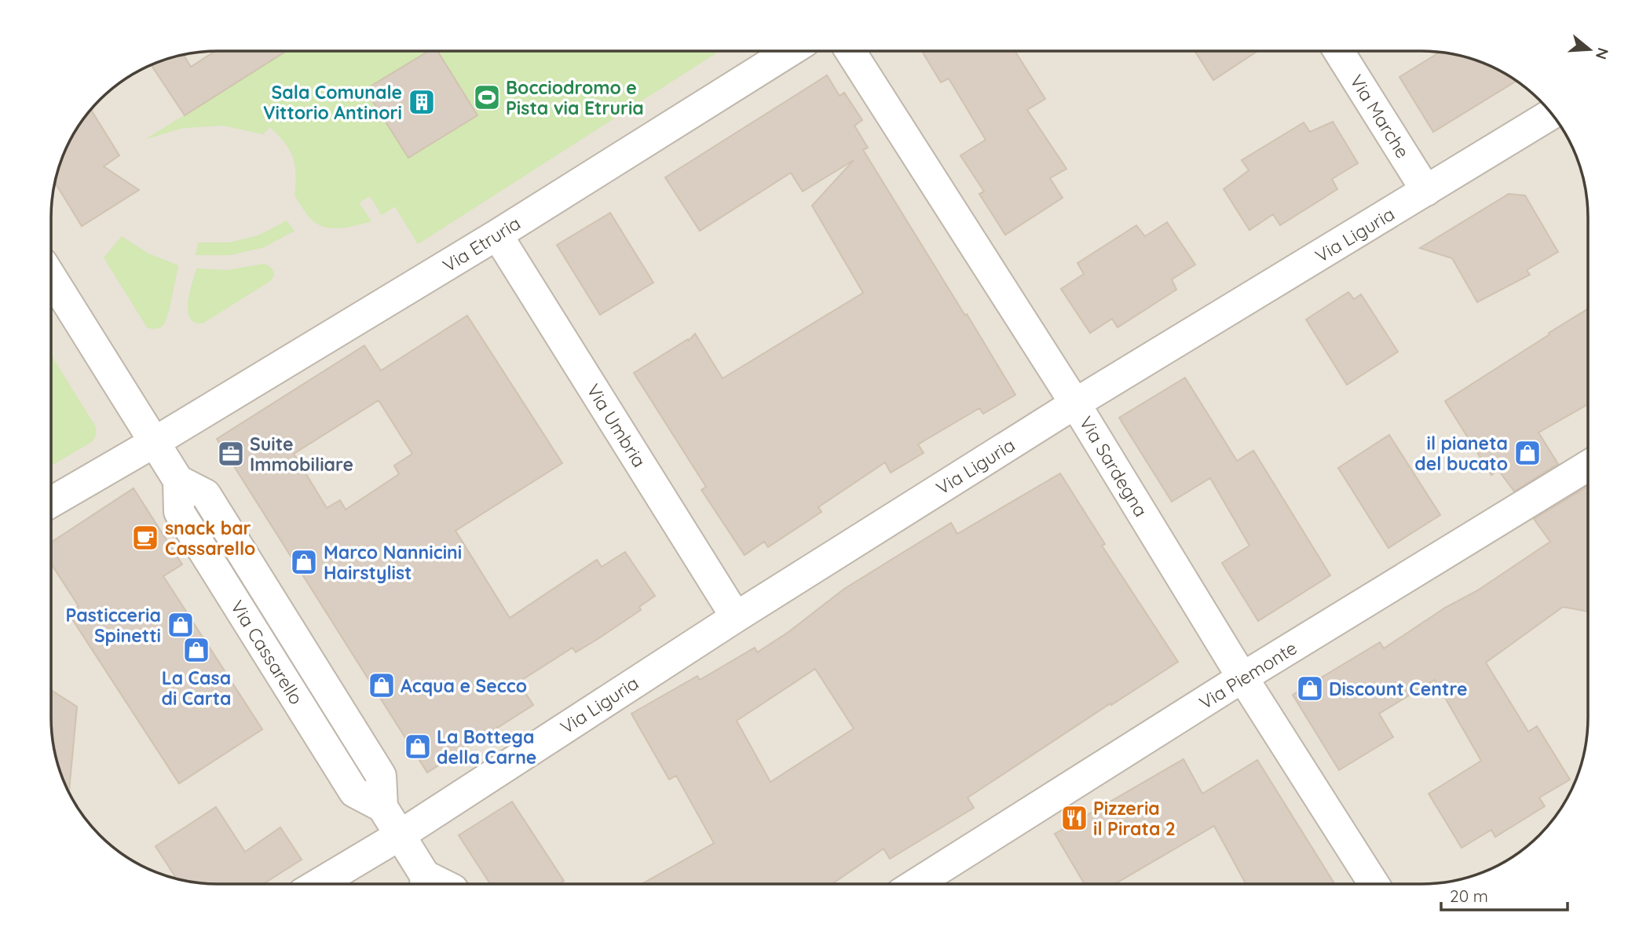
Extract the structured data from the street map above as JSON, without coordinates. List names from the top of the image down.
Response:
{
  "streets": {
    "street": [
      "Via Marche",
      "Via Liguria",
      "Via Etruria",
      "Via Umbria",
      "Via Sardegna",
      "Via Cassarello",
      "Via Piemonte"
    ]
  },
  "crossings": [
    ["Via Marche", "Via Liguria"],
    ["Via Liguria", "Via Umbria"],
    ["Via Liguria", "Via Sardegna"],
    ["Via Liguria", "Via Cassarello"],
    ["Via Etruria", "Via Umbria"],
    ["Via Etruria", "Via Cassarello"],
    ["Via Sardegna", "Via Piemonte"]
  ],
  "places": {
    "sports": ["Bocciodromo e Pista via Etruria"],
    "building": ["Sala Comunale Vittorio Antinori"],
    "shop": [
      "il pianeta del bucato",
      "Marco Nannicini Hairstylist",
      "Pasticceria Spinetti",
      "La Casa di Carta",
      "Acqua e Secco",
      "Discount Centre",
      "La Bottega della Carne"
    ],
    "office": ["Suite Immobiliare"],
    "cafe": ["snack bar Cassarello"],
    "restaurant": ["Pizzeria il Pirata 2"]
  },
  "scale_bar": "20 m",
  "north": "right"
}
